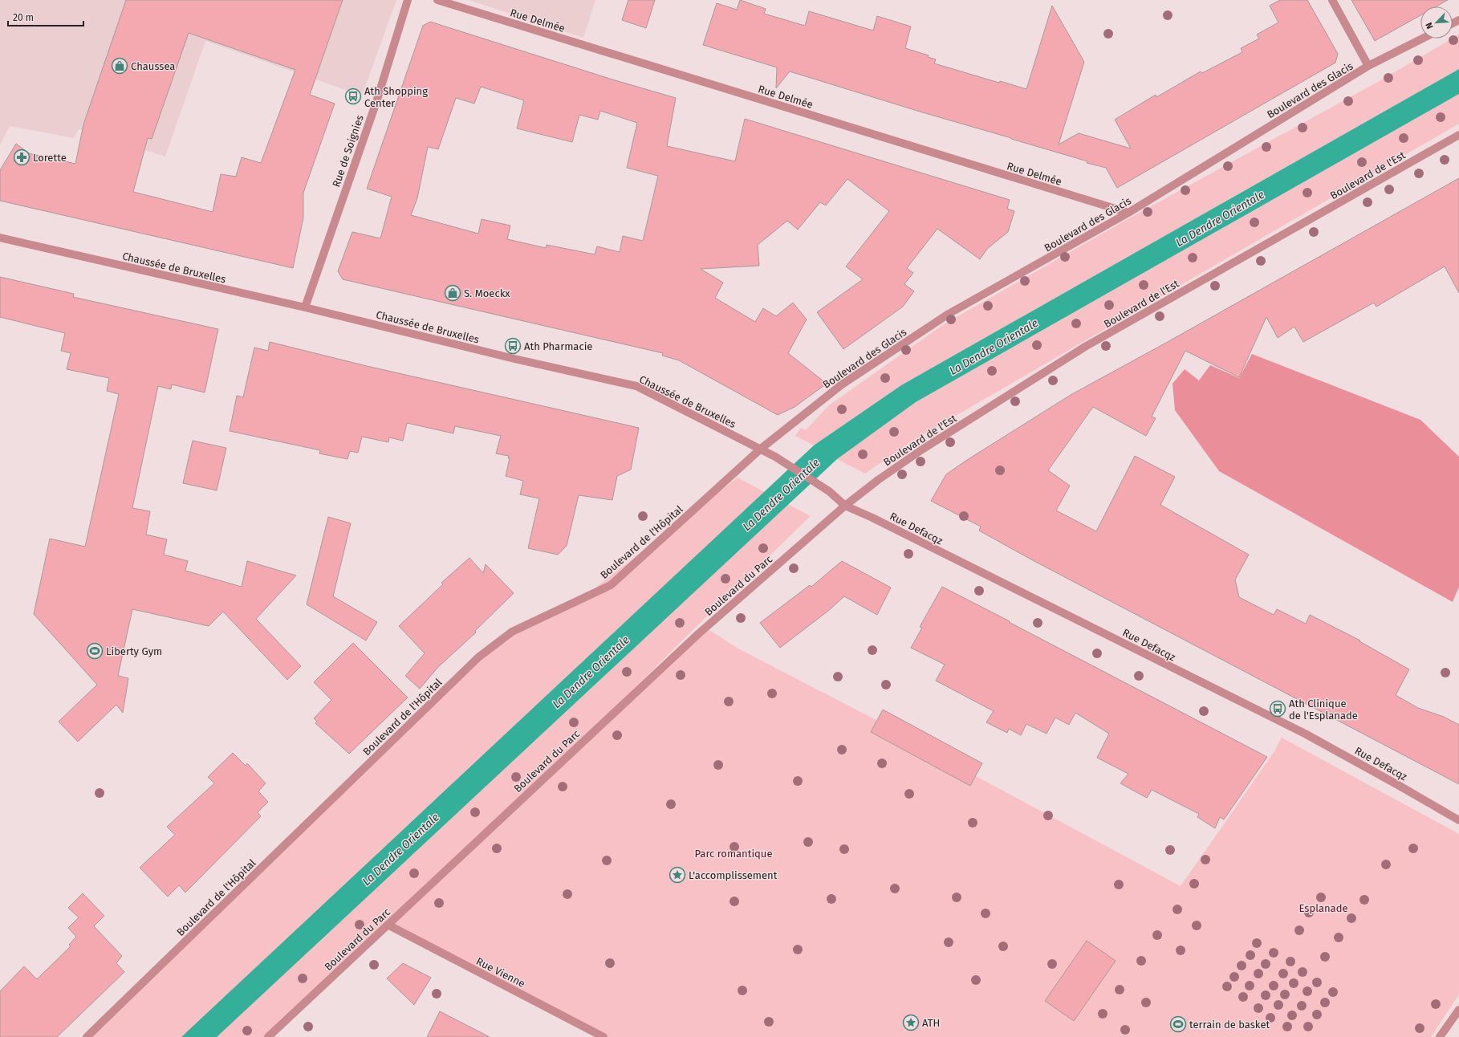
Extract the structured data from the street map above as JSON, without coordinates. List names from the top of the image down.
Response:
{
  "streets": {
    "street": [
      "Rue Delmée",
      "Boulevard des Glacis",
      "Rue de Soignies",
      "Boulevard de l'Est",
      "Chaussée de Bruxelles",
      "Rue Defacqz",
      "Boulevard de l'Hôpital",
      "Boulevard du Parc",
      "Rue Vienne"
    ]
  },
  "crossings": [
    ["Rue Delmée", "Boulevard des Glacis"],
    ["Boulevard des Glacis", "Chaussée de Bruxelles"],
    ["Boulevard des Glacis", "Boulevard de l'Hôpital"],
    ["Rue de Soignies", "Chaussée de Bruxelles"],
    ["Boulevard de l'Est", "Rue Defacqz"],
    ["Boulevard de l'Est", "Boulevard du Parc"],
    ["Chaussée de Bruxelles", "Rue Defacqz"],
    ["Chaussée de Bruxelles", "Boulevard de l'Hôpital"],
    ["Rue Defacqz", "Boulevard du Parc"],
    ["Boulevard du Parc", "Rue Vienne"]
  ],
  "water": ["La Dendre Orientale"],
  "parks": ["Parc romantique", "Esplanade"],
  "places": {
    "shop": ["Chaussea", "S. Moeckx"],
    "bus stop": ["Ath Shopping Center", "Ath Pharmacie", "Ath Clinique de l'Esplanade"],
    "pharmacy": ["Lorette"],
    "sports": ["Liberty Gym", "terrain de basket"],
    "place": ["L'accomplissement", "ATH"]
  },
  "scale_bar": "20 m",
  "north": "bottom left"
}
